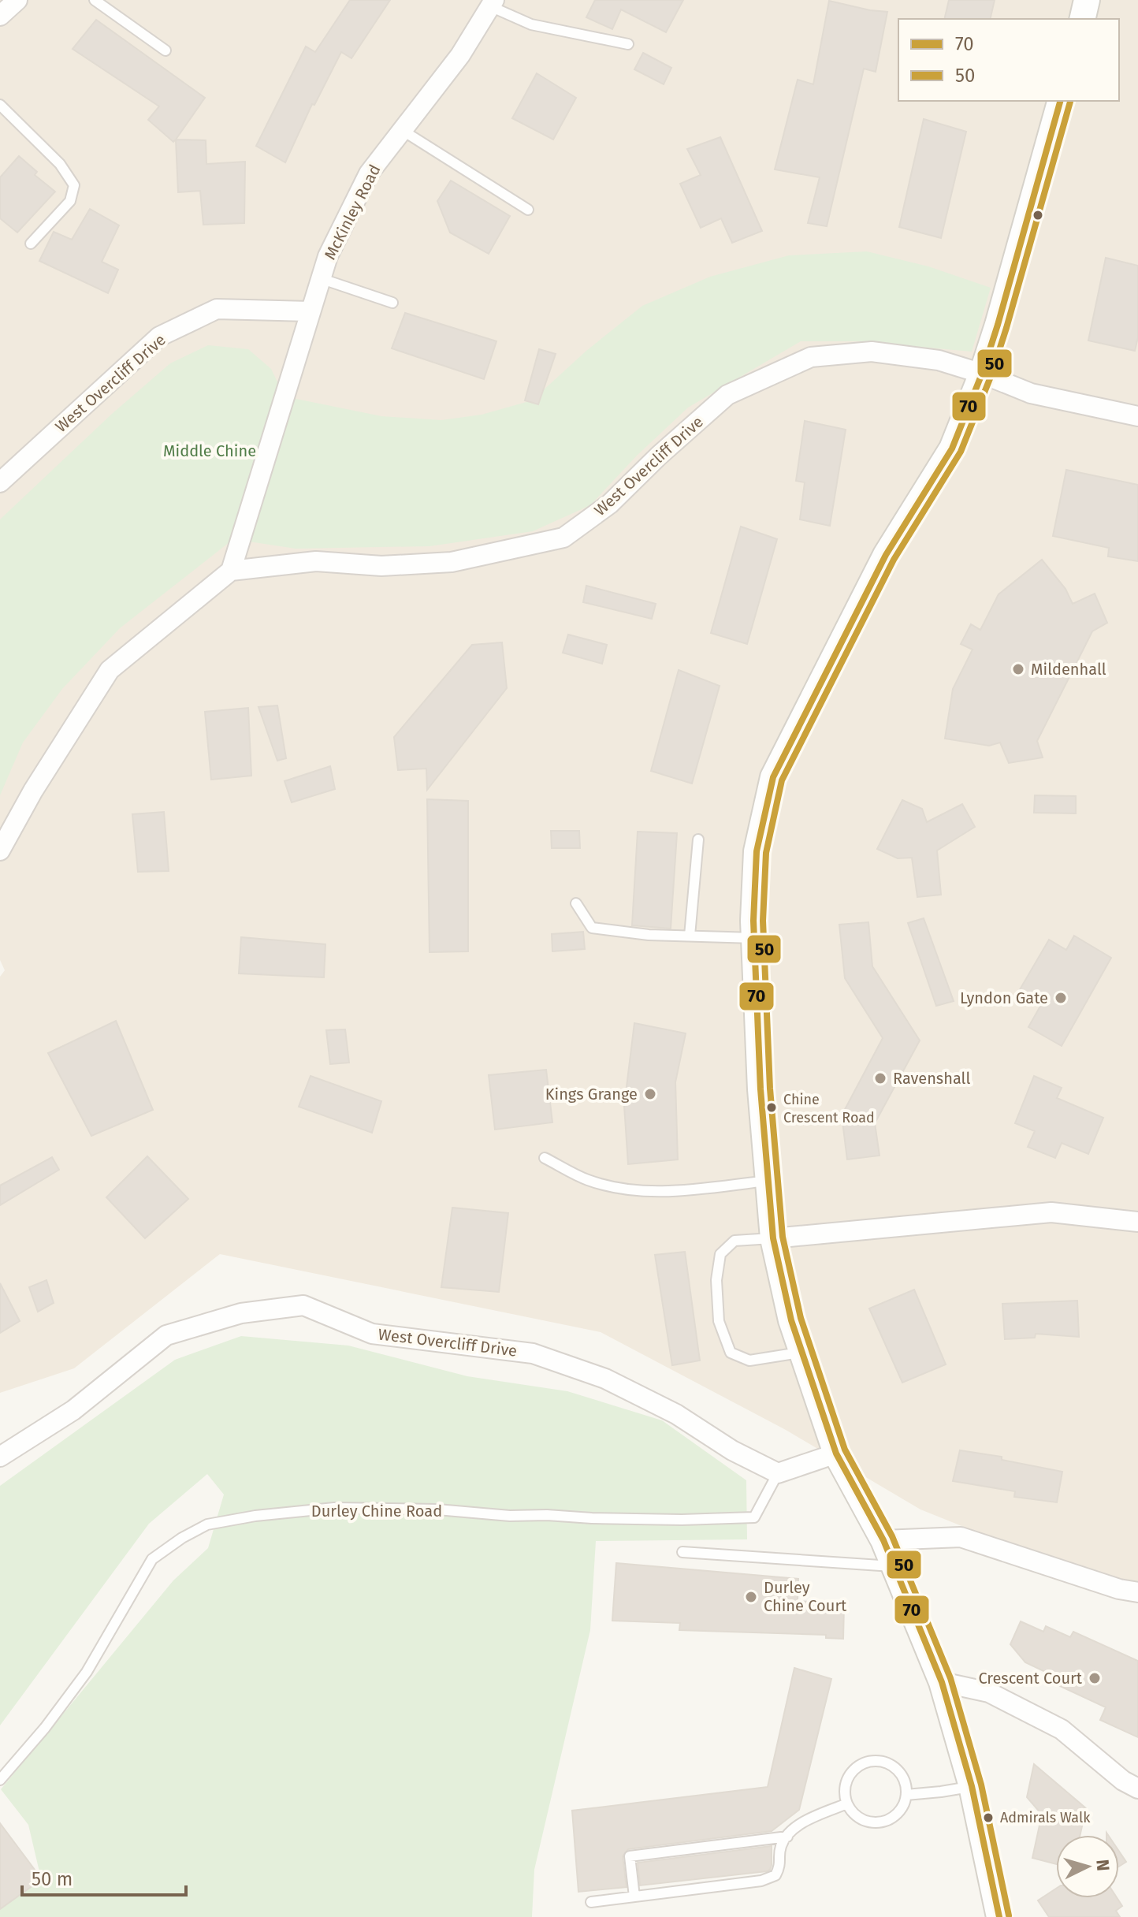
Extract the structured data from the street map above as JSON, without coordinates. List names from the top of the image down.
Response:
{
  "streets": {
    "street": ["McKinley Road", "West Overcliff Drive"],
    "lane": ["Durley Chine Road"]
  },
  "crossings": [
    ["McKinley Road", "West Overcliff Drive"],
    ["West Overcliff Drive", "Durley Chine Road"]
  ],
  "parks": ["Middle Chine"],
  "places": [
    "Mildenhall",
    "Lyndon Gate",
    "Ravenshall",
    "Kings Grange",
    "Chine Crescent Road",
    "Durley Chine Court",
    "Crescent Court",
    "Admirals Walk"
  ],
  "lines": ["transit line 70", "transit line 50"],
  "legend": ["70", "50"],
  "scale_bar": "50 m",
  "north": "right"
}
